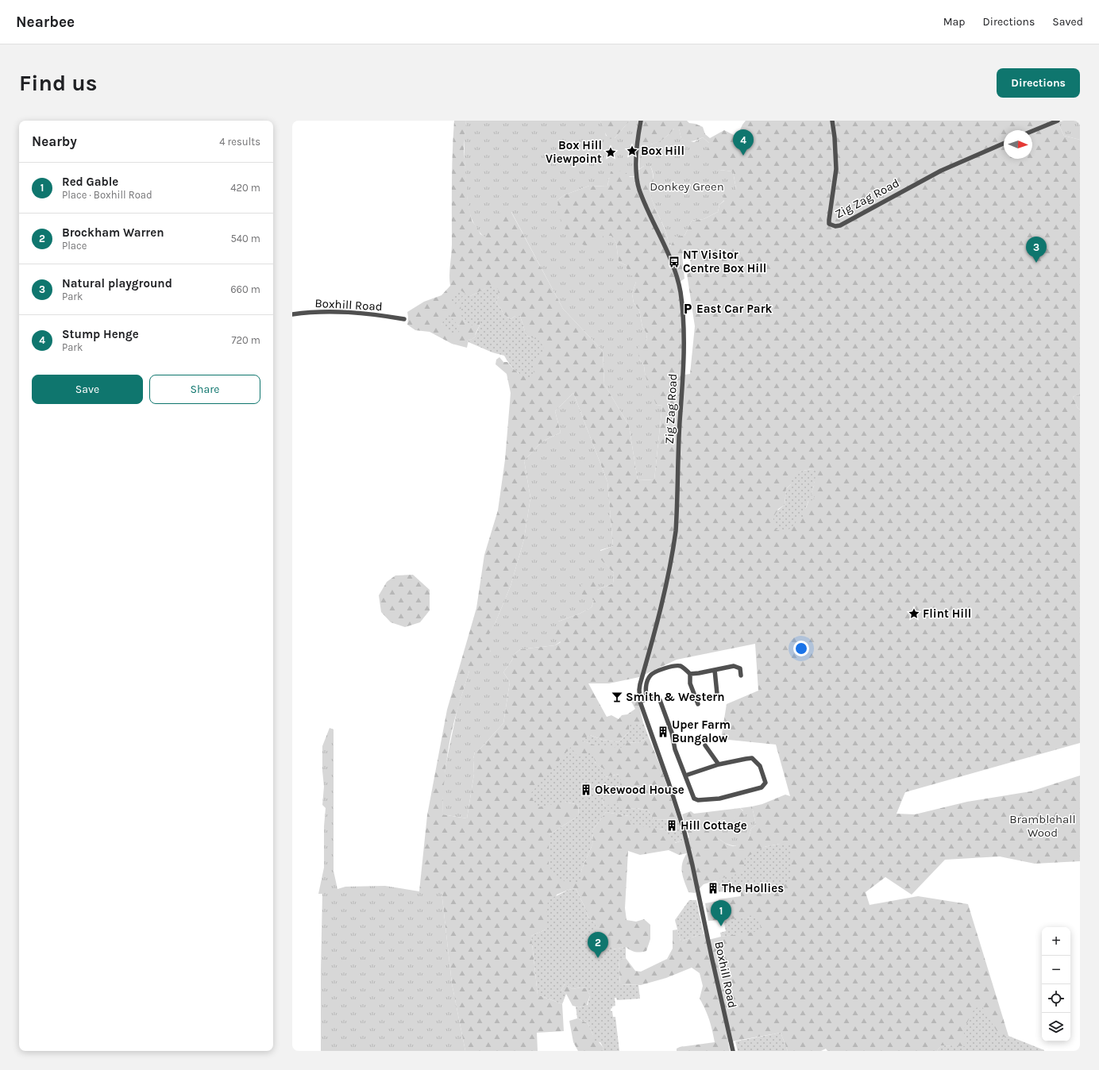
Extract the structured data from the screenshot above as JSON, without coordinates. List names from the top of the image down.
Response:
{
  "streets": {
    "street": ["Zig Zag Road", "Boxhill Road"]
  },
  "crossings": [
    ["Zig Zag Road", "Boxhill Road"]
  ],
  "parks": ["Donkey Green", "Bramblehall Wood"],
  "places": {
    "place": ["Box Hill", "Box Hill Viewpoint", "Flint Hill"],
    "bus stop": ["NT Visitor Centre Box Hill"],
    "parking": ["East Car Park"],
    "bar": ["Smith & Western"],
    "building": [
      "Uper Farm Bungalow",
      "Okewood House",
      "Hill Cottage",
      "The Hollies"
    ]
  },
  "north": "right",
  "page": {
    "header": "Nearbee",
    "nav": ["Map", "Directions", "Saved"],
    "buttons": [
      "Directions",
      ["Save", "Share"]
    ],
    "title": "Find us",
    "heading": ["Nearby", "4 results"],
    "pins": [
      "4",
      "3",
      "1",
      "2"
    ],
    "list": [
      {
        "mark": "1",
        "name": "Red Gable",
        "note": "Place · Boxhill Road",
        "value": "420 m"
      },
      {
        "mark": "2",
        "name": "Brockham Warren",
        "note": "Place",
        "value": "540 m"
      },
      {
        "mark": "3",
        "name": "Natural playground",
        "note": "Park",
        "value": "660 m"
      },
      {
        "mark": "4",
        "name": "Stump Henge",
        "note": "Park",
        "value": "720 m"
      }
    ],
    "map_buttons": ["+", "−"]
  }
}
